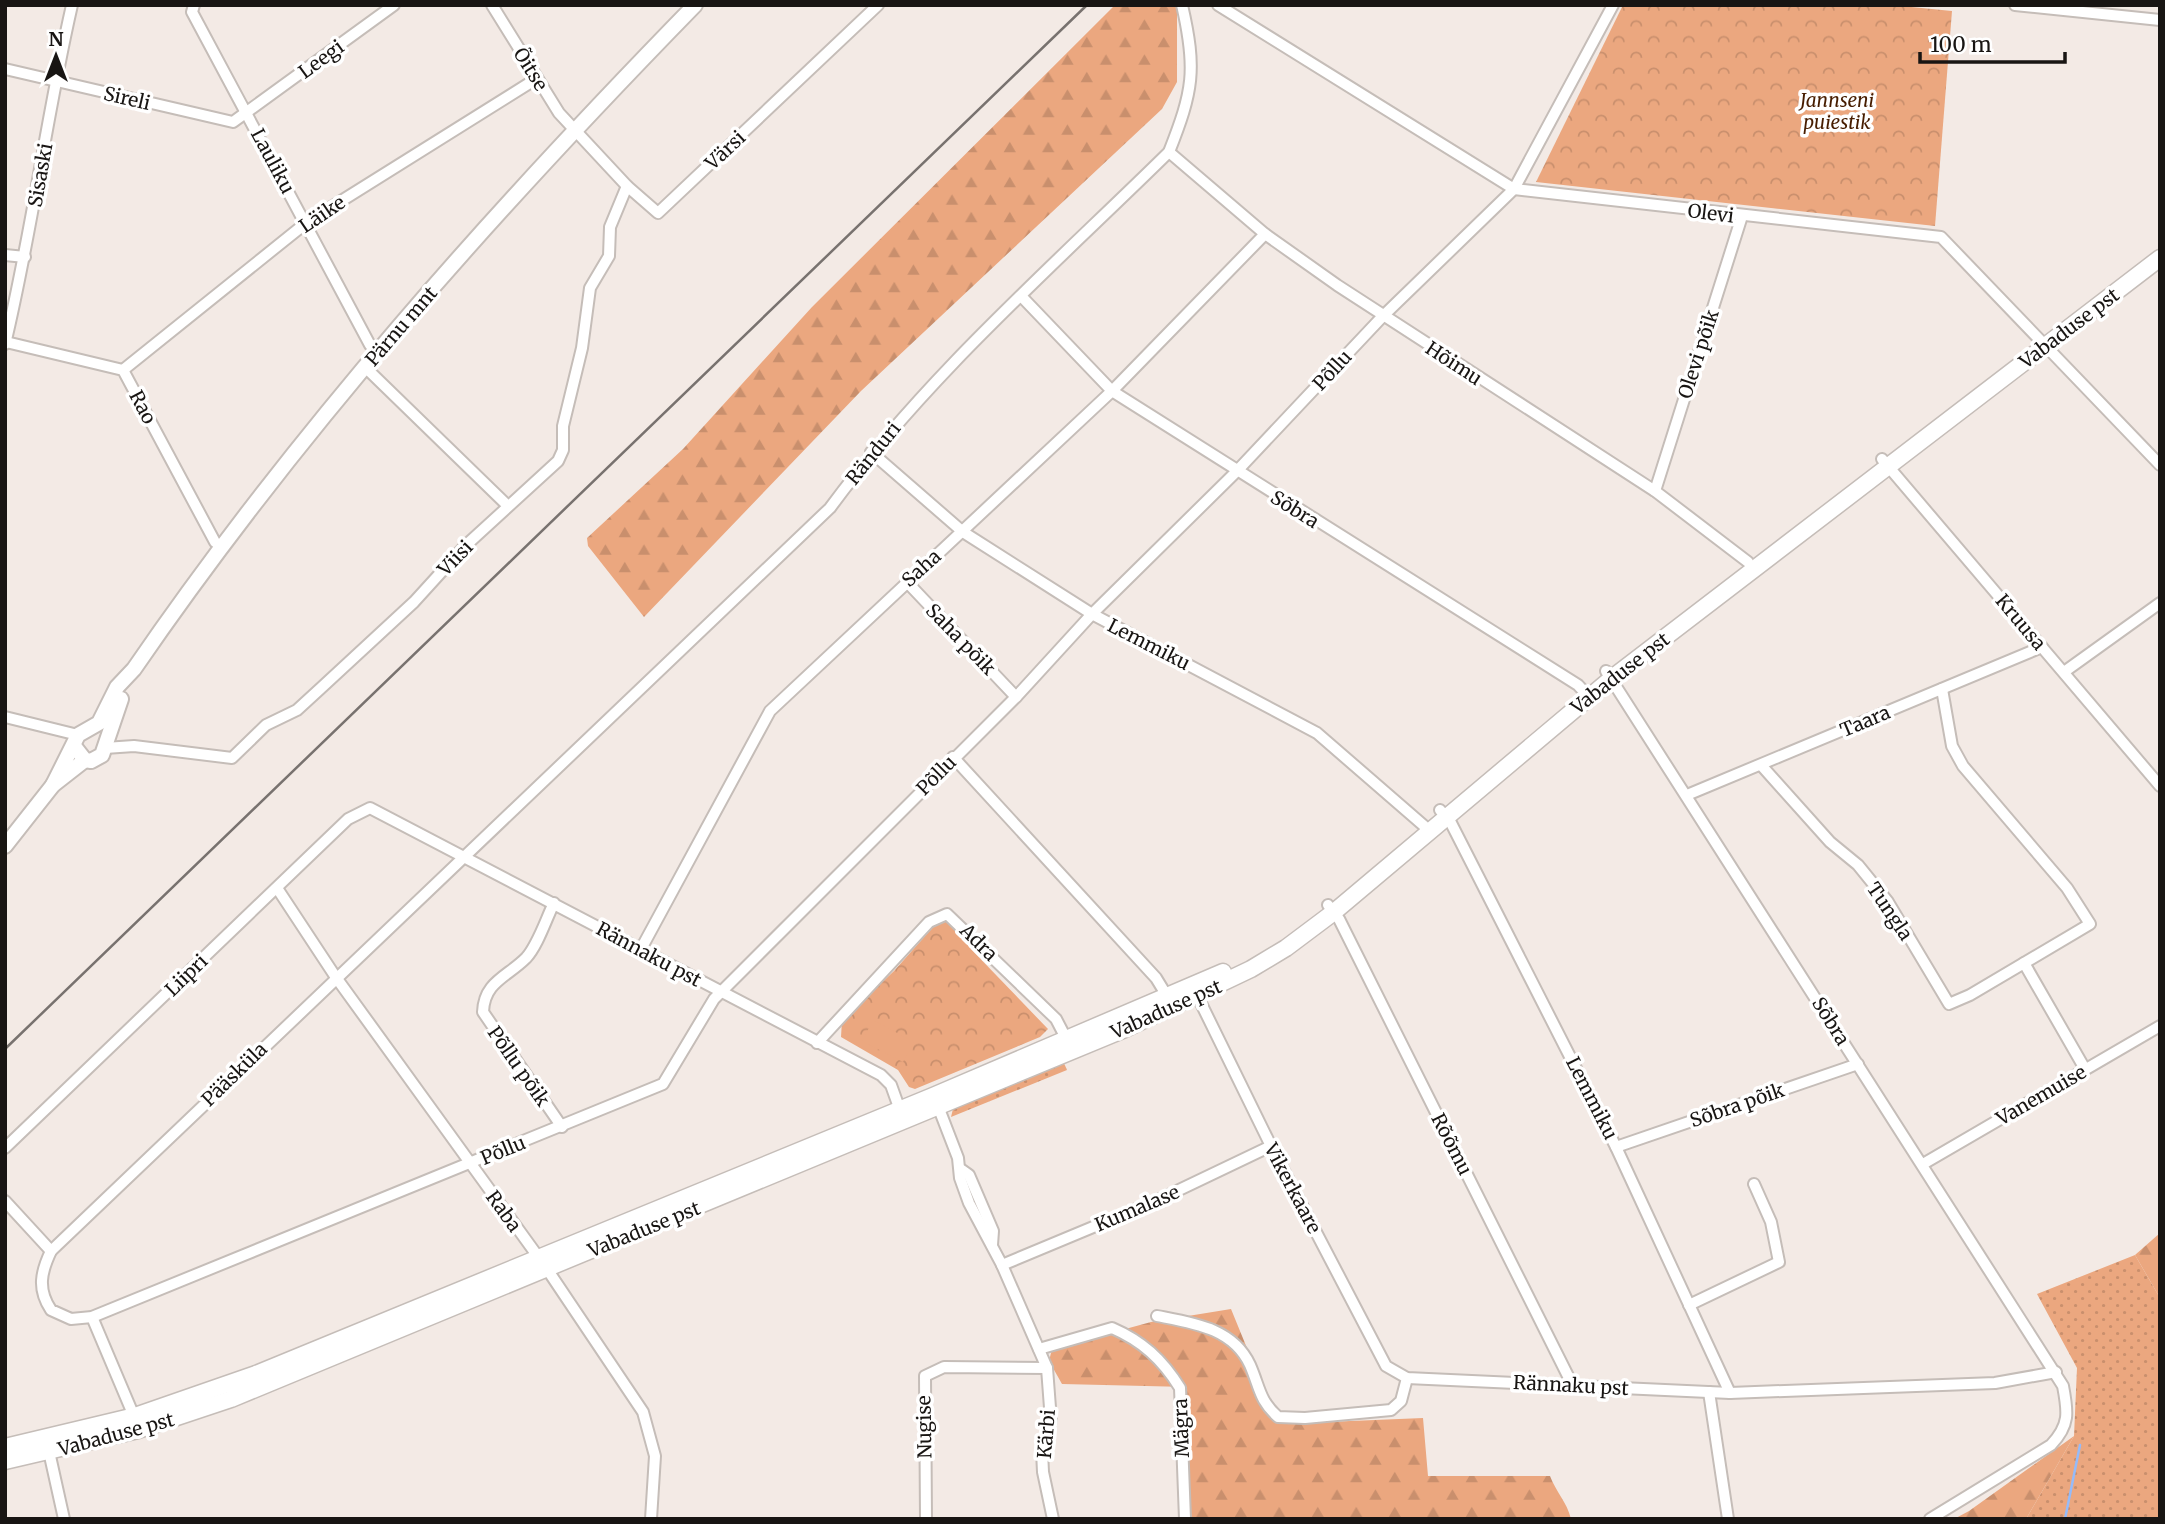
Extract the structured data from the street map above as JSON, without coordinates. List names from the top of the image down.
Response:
{
  "streets": {
    "highway": ["Vabaduse pst"],
    "main road": ["Pärnu mnt"],
    "street": [
      "Leegi",
      "Õitse",
      "Sireli",
      "Värsi",
      "Lauliku",
      "Sisaski",
      "Olevi",
      "Läike",
      "Olevi põik",
      "Hõimu",
      "Põllu",
      "Rao",
      "Ränduri",
      "Sõbra",
      "Viisi",
      "Saha",
      "Kruusa",
      "Saha põik",
      "Lemmiku",
      "Taara",
      "Tungla",
      "Adra",
      "Rännaku pst",
      "Liipri",
      "Põllu põik",
      "Pääsküla",
      "Vanemuise",
      "Sõbra põik",
      "Rõõmu",
      "Vikerkaare",
      "Kumalase",
      "Raba",
      "Nugise",
      "Mägra",
      "Kärbi"
    ]
  },
  "crossings": [
    ["Leegi", "Sireli"],
    ["Leegi", "Lauliku"],
    ["Õitse", "Värsi"],
    ["Õitse", "Läike"],
    ["Õitse", "Pärnu mnt"],
    ["Sireli", "Lauliku"],
    ["Sireli", "Sisaski"],
    ["Värsi", "Pärnu mnt"],
    ["Värsi", "Viisi"],
    ["Lauliku", "Läike"],
    ["Lauliku", "Pärnu mnt"],
    ["Sisaski", "Rao"],
    ["Olevi", "Vabaduse pst"],
    ["Olevi", "Olevi põik"],
    ["Olevi", "Põllu"],
    ["Läike", "Rao"],
    ["Pärnu mnt", "Rao"],
    ["Pärnu mnt", "Viisi"],
    ["Vabaduse pst", "Hõimu"],
    ["Vabaduse pst", "Sõbra"],
    ["Vabaduse pst", "Kruusa"],
    ["Vabaduse pst", "Lemmiku"],
    ["Vabaduse pst", "Adra"],
    ["Vabaduse pst", "Rännaku pst"],
    ["Vabaduse pst", "Rõõmu"],
    ["Vabaduse pst", "Vikerkaare"],
    ["Vabaduse pst", "Raba"],
    ["Olevi põik", "Hõimu"],
    ["Hõimu", "Põllu"],
    ["Hõimu", "Ränduri"],
    ["Hõimu", "Saha"],
    ["Põllu", "Sõbra"],
    ["Põllu", "Saha põik"],
    ["Põllu", "Lemmiku"],
    ["Põllu", "Rännaku pst"],
    ["Põllu", "Põllu põik"],
    ["Põllu", "Pääsküla"],
    ["Põllu", "Raba"],
    ["Ränduri", "Sõbra"],
    ["Ränduri", "Lemmiku"],
    ["Ränduri", "Rännaku pst"],
    ["Ränduri", "Pääsküla"],
    ["Sõbra", "Saha"],
    ["Sõbra", "Taara"],
    ["Sõbra", "Rännaku pst"],
    ["Sõbra", "Vanemuise"],
    ["Sõbra", "Sõbra põik"],
    ["Saha", "Saha põik"],
    ["Saha", "Lemmiku"],
    ["Saha", "Rännaku pst"],
    ["Kruusa", "Taara"],
    ["Lemmiku", "Rännaku pst"],
    ["Lemmiku", "Sõbra põik"],
    ["Taara", "Tungla"],
    ["Adra", "Rännaku pst"],
    ["Rännaku pst", "Liipri"],
    ["Rännaku pst", "Põllu põik"],
    ["Rännaku pst", "Pääsküla"],
    ["Rännaku pst", "Rõõmu"],
    ["Rännaku pst", "Vikerkaare"],
    ["Liipri", "Raba"],
    ["Pääsküla", "Raba"],
    ["Vikerkaare", "Kumalase"],
    ["Nugise", "Kärbi"],
    ["Mägra", "Kärbi"]
  ],
  "parks": ["Jannseni puiestik"],
  "scale_bar": "100 m",
  "north": "top"
}
